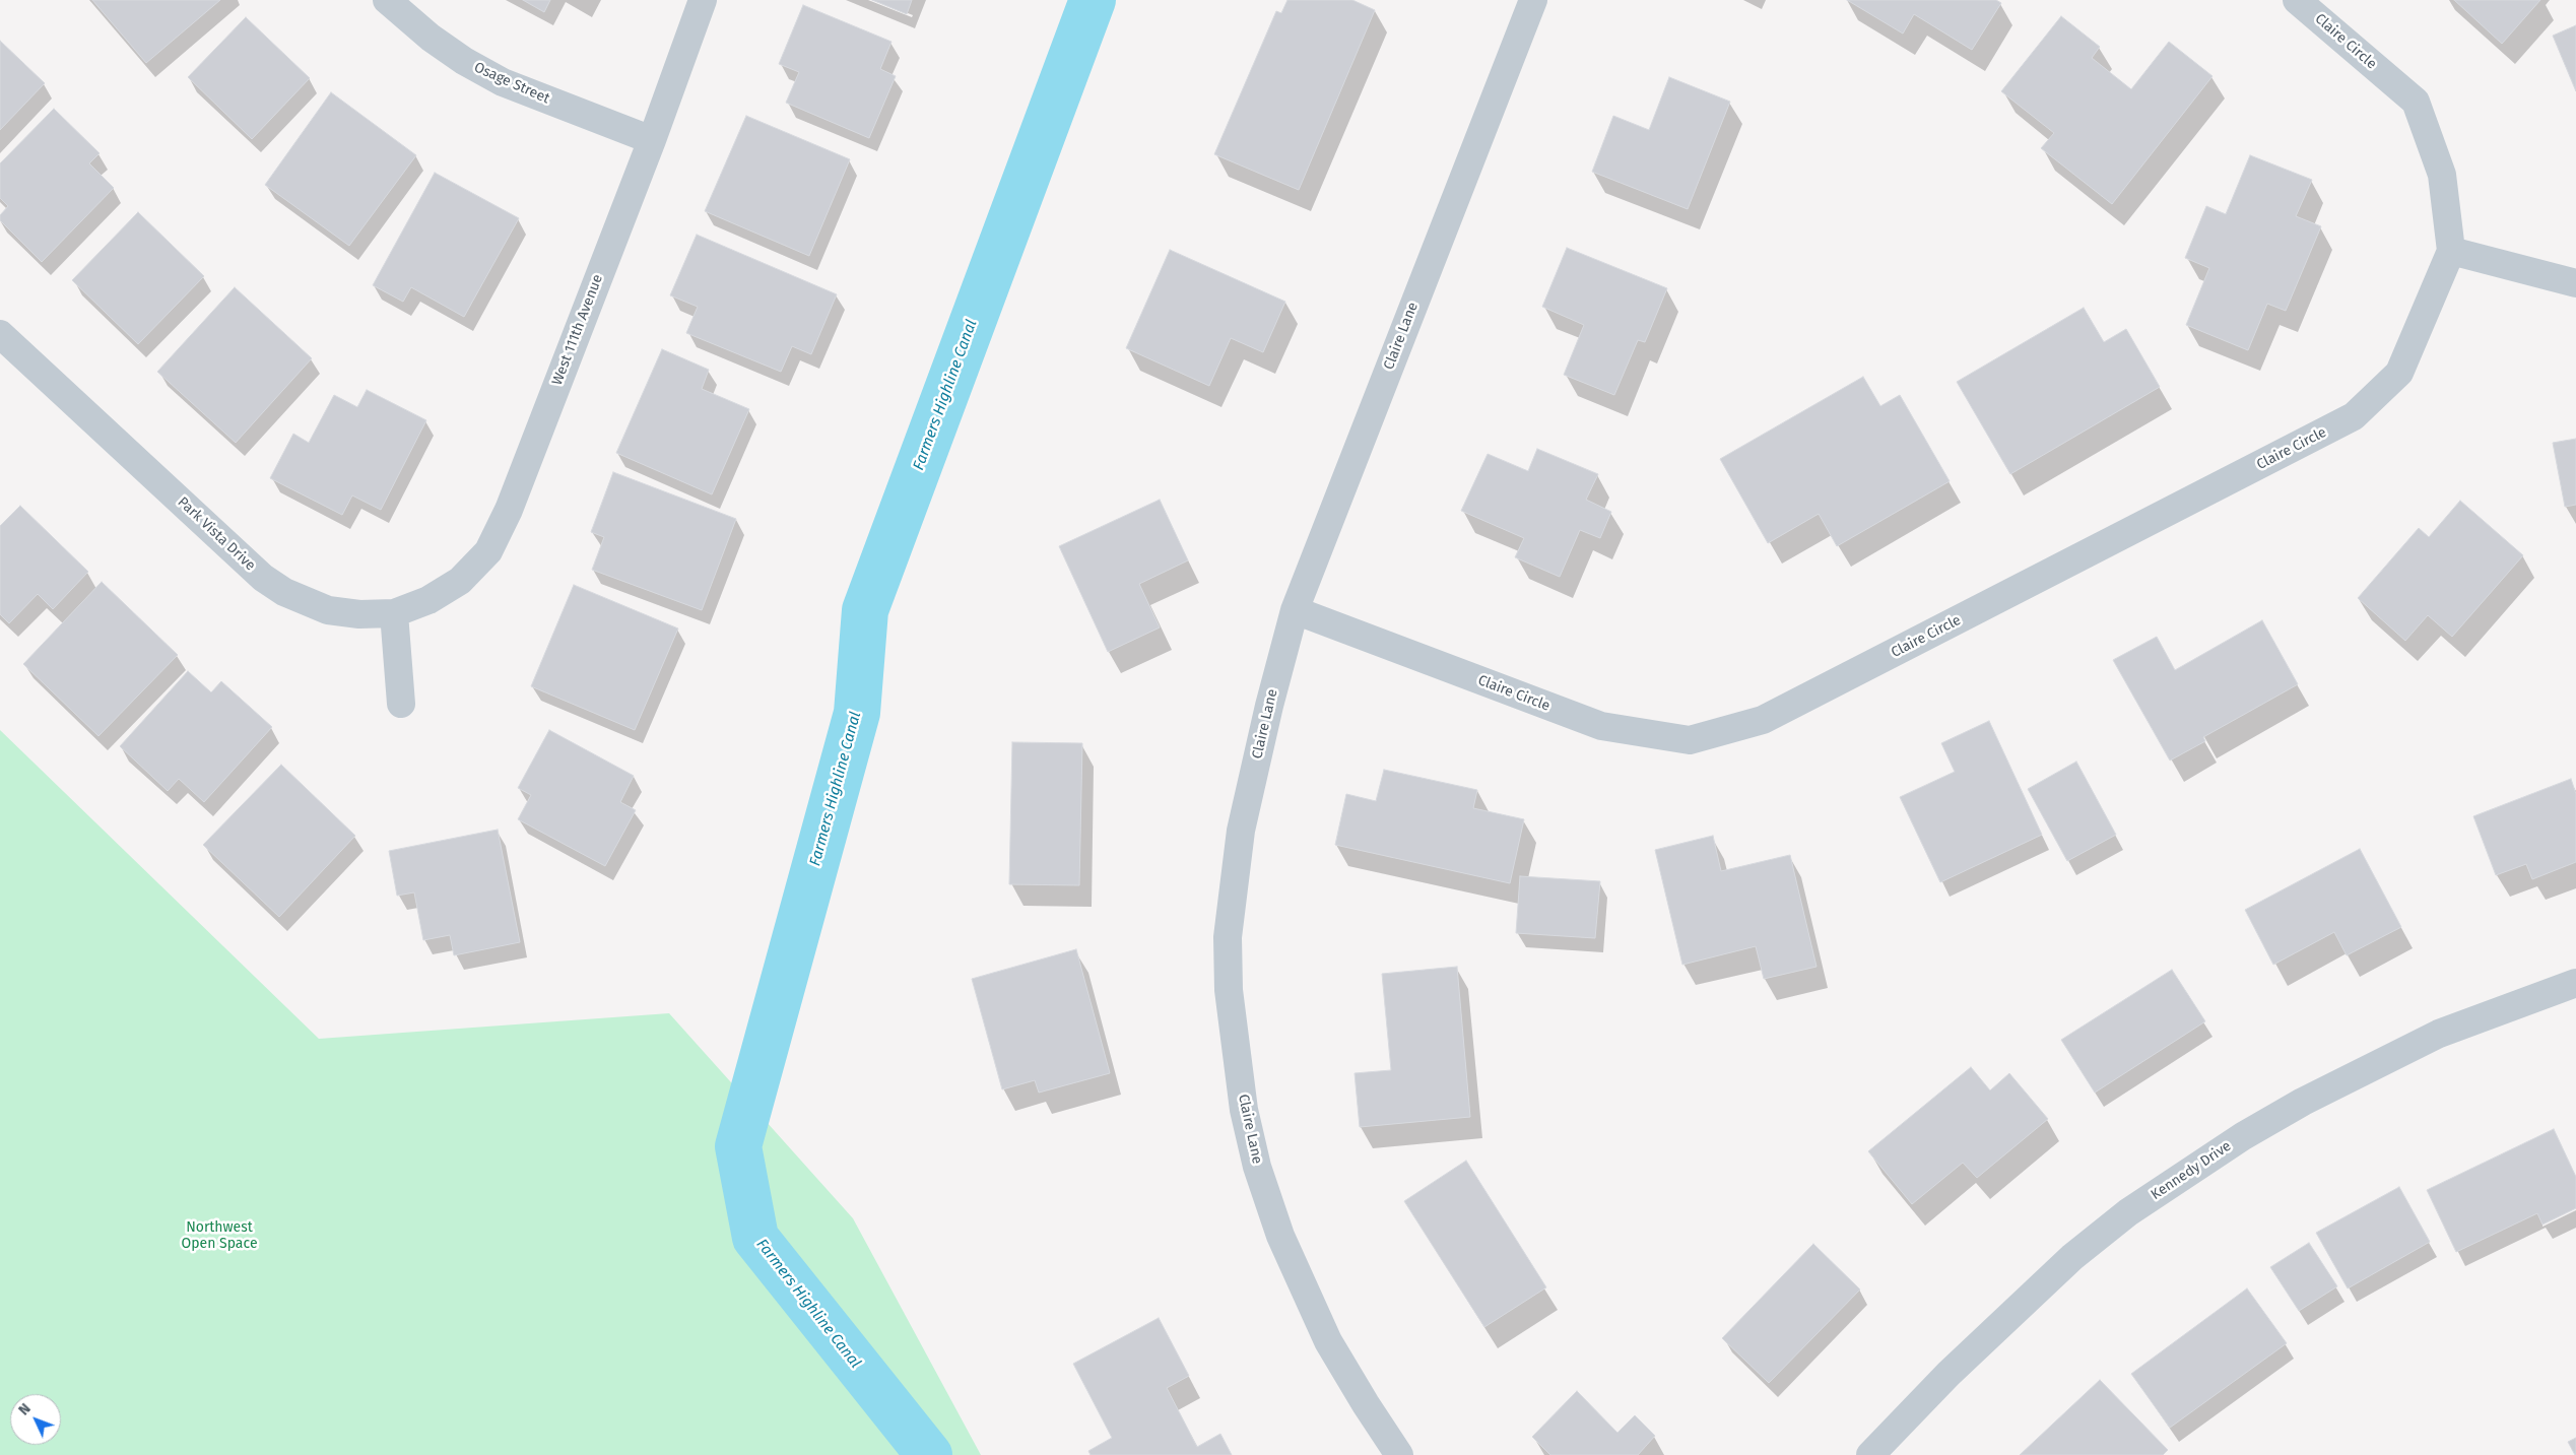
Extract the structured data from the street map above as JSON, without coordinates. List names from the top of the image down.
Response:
{
  "streets": {
    "street": [
      "Claire Circle",
      "Osage Street",
      "West 111th Avenue",
      "Claire Lane",
      "Park Vista Drive",
      "Kennedy Drive"
    ]
  },
  "crossings": [
    ["Claire Circle", "Claire Lane"],
    ["Osage Street", "West 111th Avenue"],
    ["West 111th Avenue", "Park Vista Drive"]
  ],
  "water": ["Farmers Highline Canal"],
  "parks": ["Northwest Open Space"],
  "north": "top left"
}
